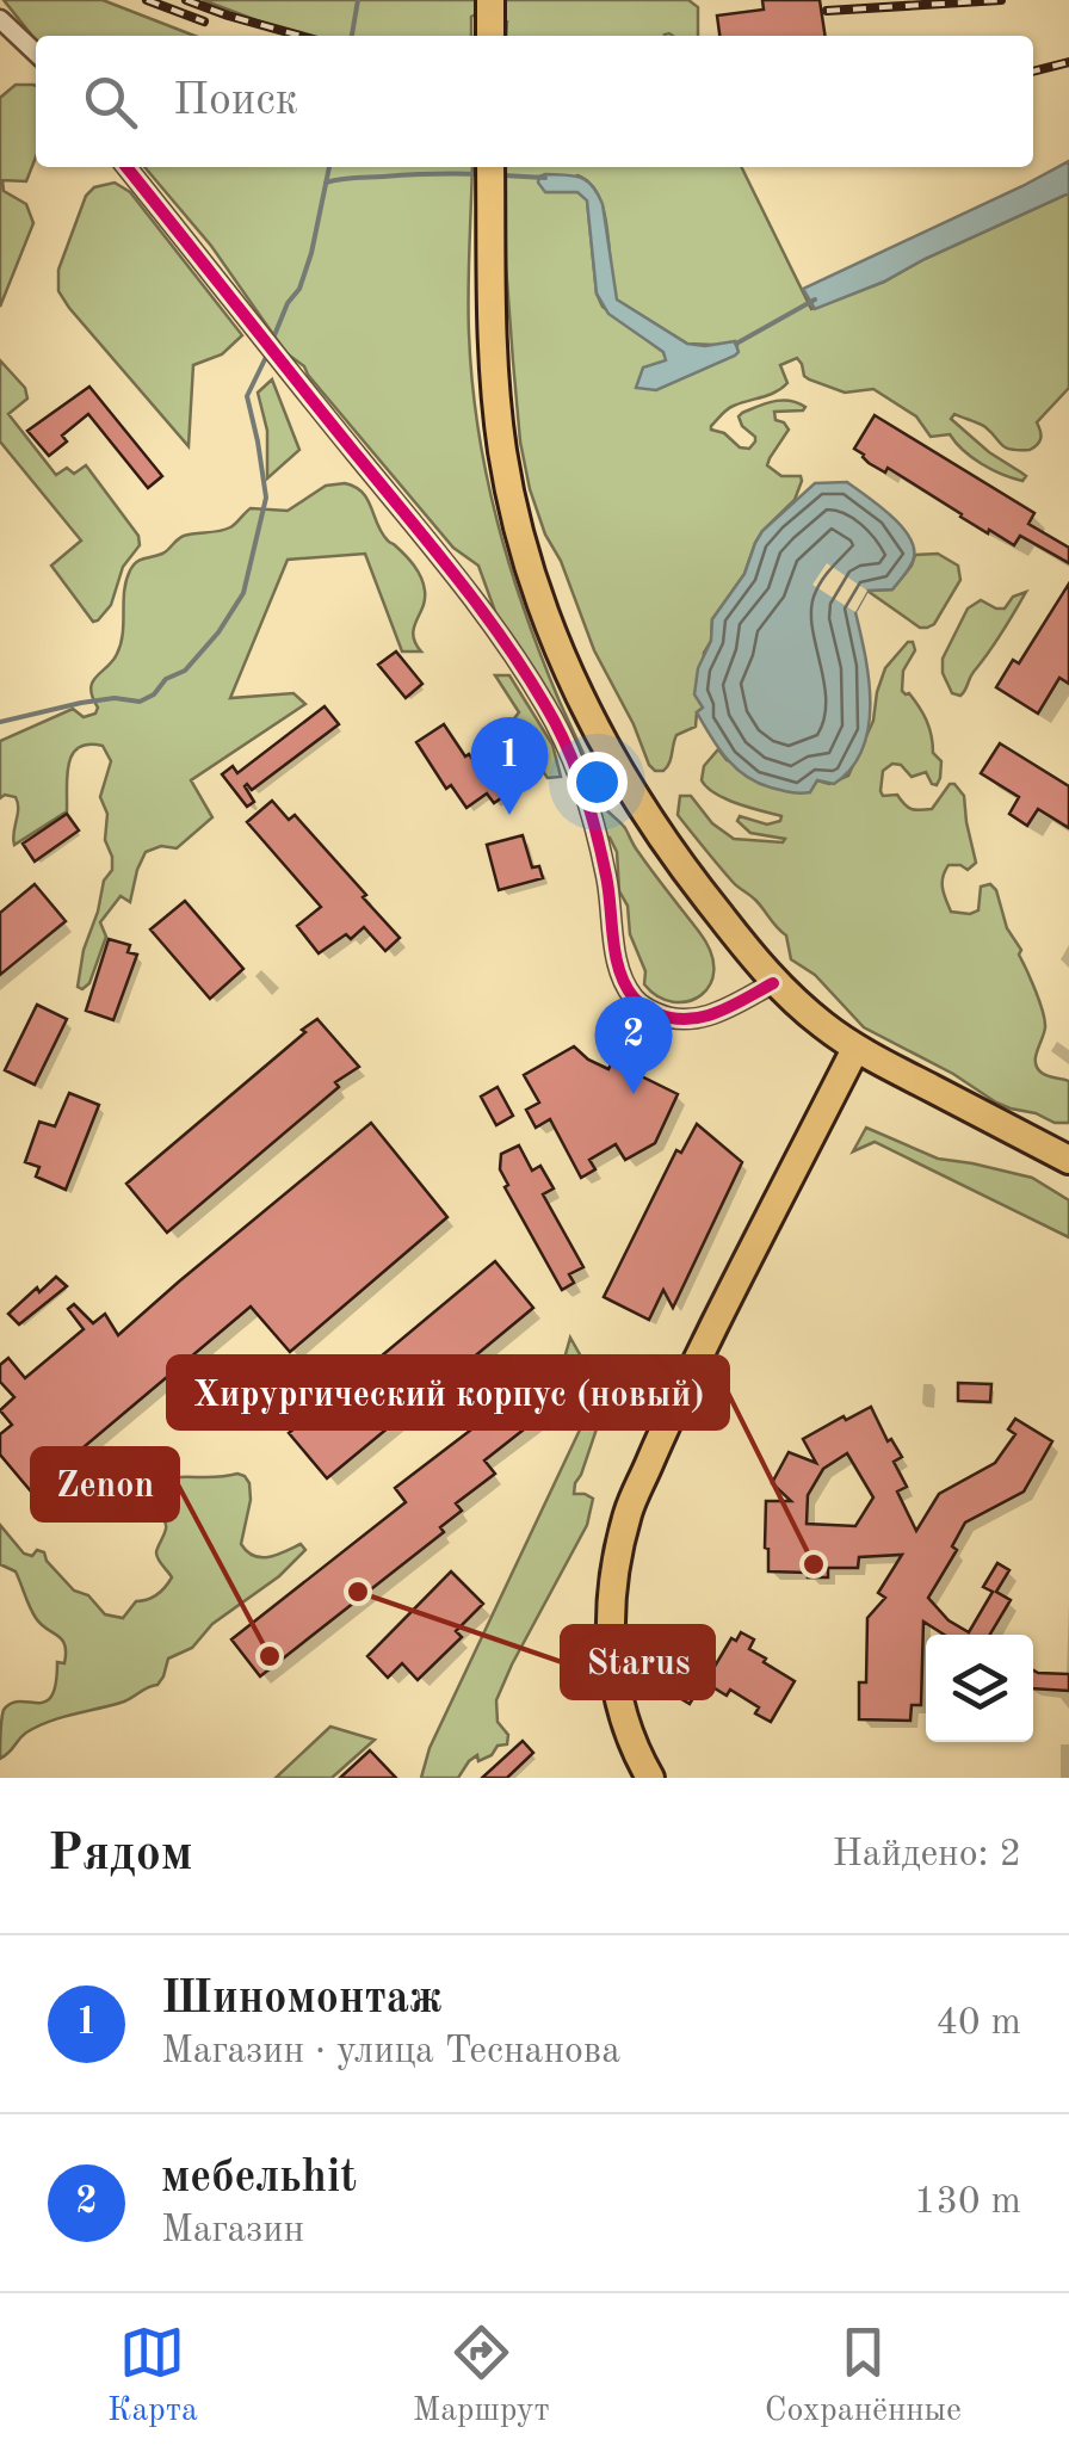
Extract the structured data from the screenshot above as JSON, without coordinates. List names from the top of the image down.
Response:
{
  "places": ["Хирургический корпус (новый)", "Starus", "Zenon"],
  "page": {
    "search": "Поиск",
    "pins": ["1", "2"],
    "heading": ["Рядом", "Найдено: 2"],
    "list": [
      {
        "mark": "1",
        "name": "Шиномонтаж",
        "note": "Магазин · улица Теснанова",
        "value": "40 m"
      },
      {
        "mark": "2",
        "name": "мебельhit",
        "note": "Магазин",
        "value": "130 m"
      }
    ],
    "nav": ["Карта", "Маршрут", "Сохранённые"]
  }
}
